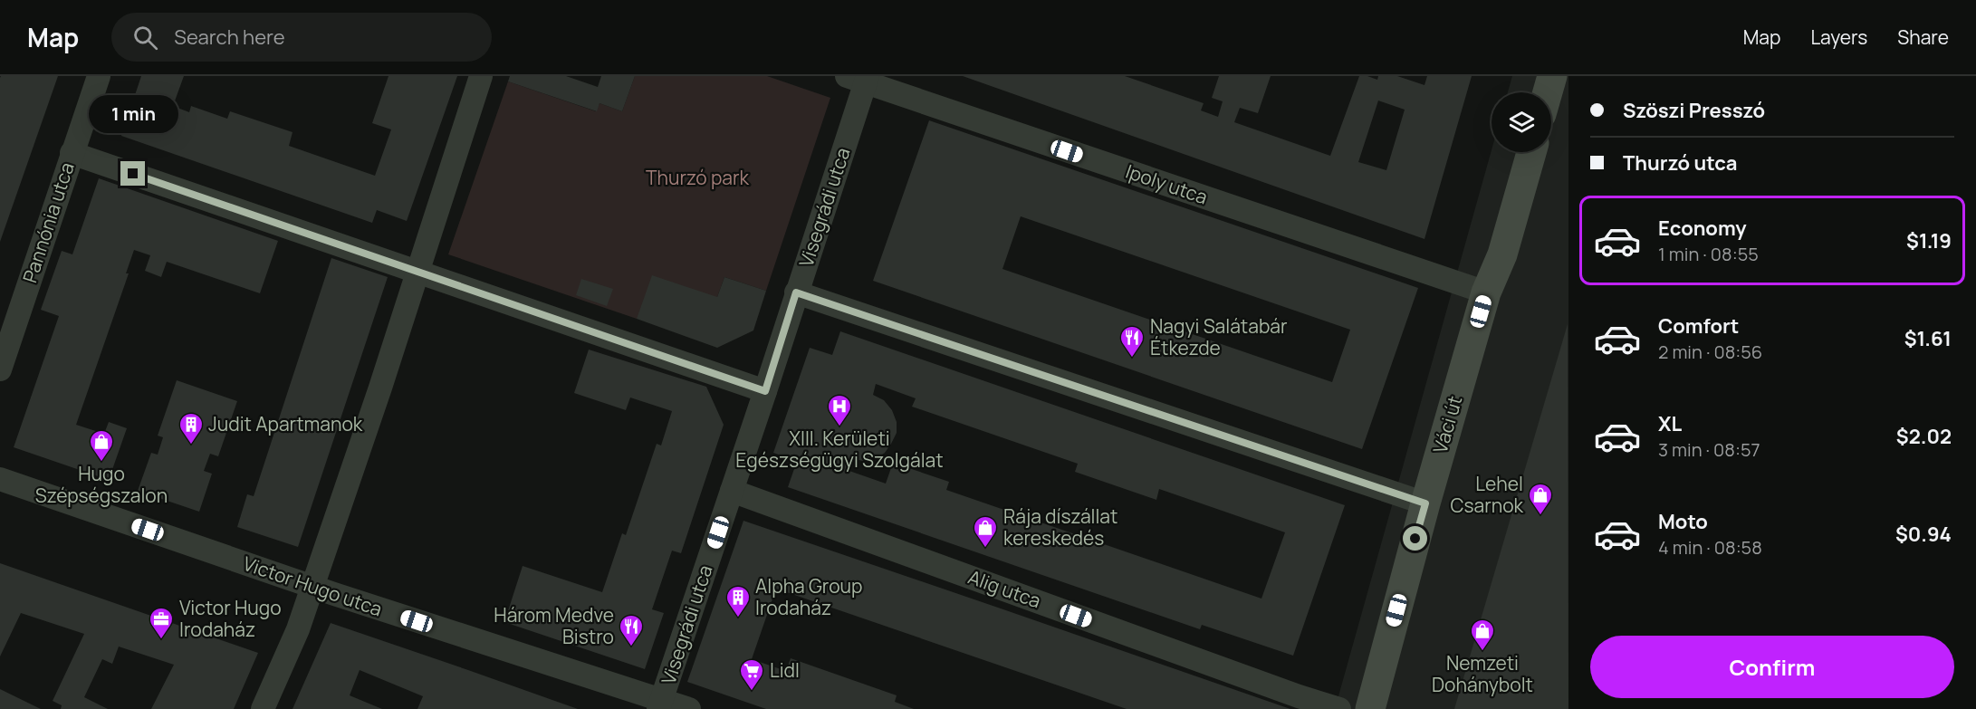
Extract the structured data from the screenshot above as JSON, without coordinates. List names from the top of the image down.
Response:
{
  "streets": {
    "main road": ["Váci út"],
    "street": [
      "Ipoly utca",
      "Visegrádi utca",
      "Pannónia utca",
      "Victor Hugo utca",
      "Alig utca"
    ]
  },
  "crossings": [
    ["Ipoly utca", "Visegrádi utca"],
    ["Ipoly utca", "Váci út"],
    ["Visegrádi utca", "Victor Hugo utca"],
    ["Visegrádi utca", "Alig utca"]
  ],
  "parks": ["Thurzó park"],
  "places": {
    "restaurant": ["Nagyi Salátabár Étkezde", "Három Medve Bistro"],
    "hospital": ["XIII. Kerületi Egészségügyi Szolgálat"],
    "building": ["Judit Apartmanok", "Alpha Group Irodaház"],
    "shop": [
      "Hugo Szépségszalon",
      "Lehel Csarnok",
      "Rája díszállat kereskedés",
      "Nemzeti Dohánybolt"
    ],
    "office": ["Victor Hugo Irodaház"],
    "supermarket": ["Lidl"]
  },
  "page": {
    "header": "Map",
    "search": "Search here",
    "nav": ["Map", "Layers", "Share"],
    "banner": ["Szöszi Presszó", "Thurzó utca"],
    "bubble": "1 min",
    "list": [
      {
        "name": "Economy",
        "note": "1 min · 08:55",
        "value": "$1.19"
      },
      {
        "name": "Comfort",
        "note": "2 min · 08:56",
        "value": "$1.61"
      },
      {
        "name": "XL",
        "note": "3 min · 08:57",
        "value": "$2.02"
      },
      {
        "name": "Moto",
        "note": "4 min · 08:58",
        "value": "$0.94"
      }
    ],
    "buttons": "Confirm"
  }
}
